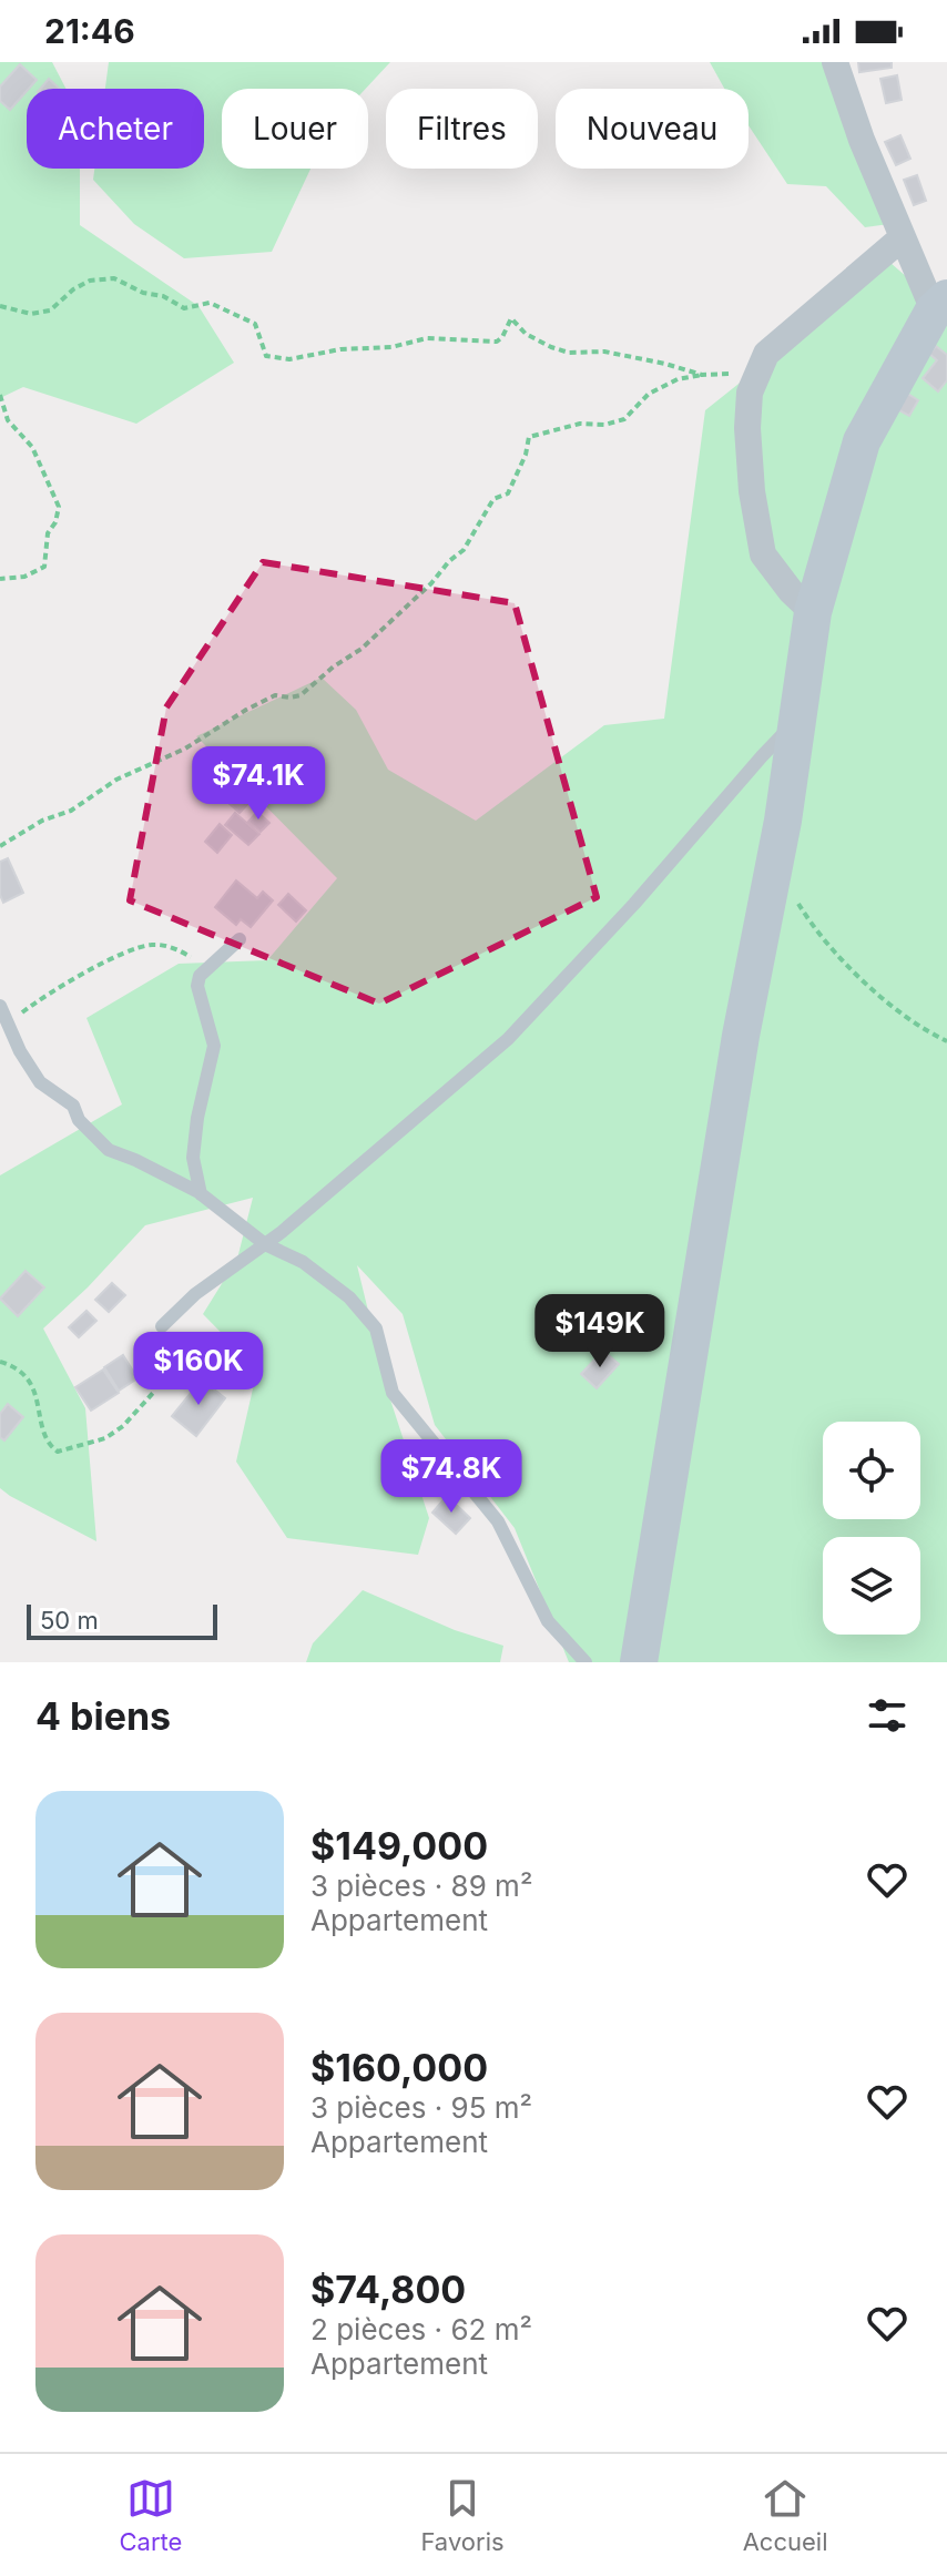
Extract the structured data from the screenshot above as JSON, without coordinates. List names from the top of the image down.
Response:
{
  "scale_bar": "50 m",
  "page": {
    "status": "21:46",
    "chip": [
      "Acheter",
      "Louer",
      "Filtres",
      "Nouveau"
    ],
    "price": [
      "$74.1K",
      "$149K",
      "$160K",
      "$74.8K"
    ],
    "scale": "50 m",
    "heading": "4 biens",
    "list": [
      {
        "name": "$149,000",
        "note": "3 pièces · 89 m² · Appartement"
      },
      {
        "name": "$160,000",
        "note": "3 pièces · 95 m² · Appartement"
      },
      {
        "name": "$74,800",
        "note": "2 pièces · 62 m² · Appartement"
      }
    ],
    "tabs": ["Carte", "Favoris", "Accueil"]
  }
}
